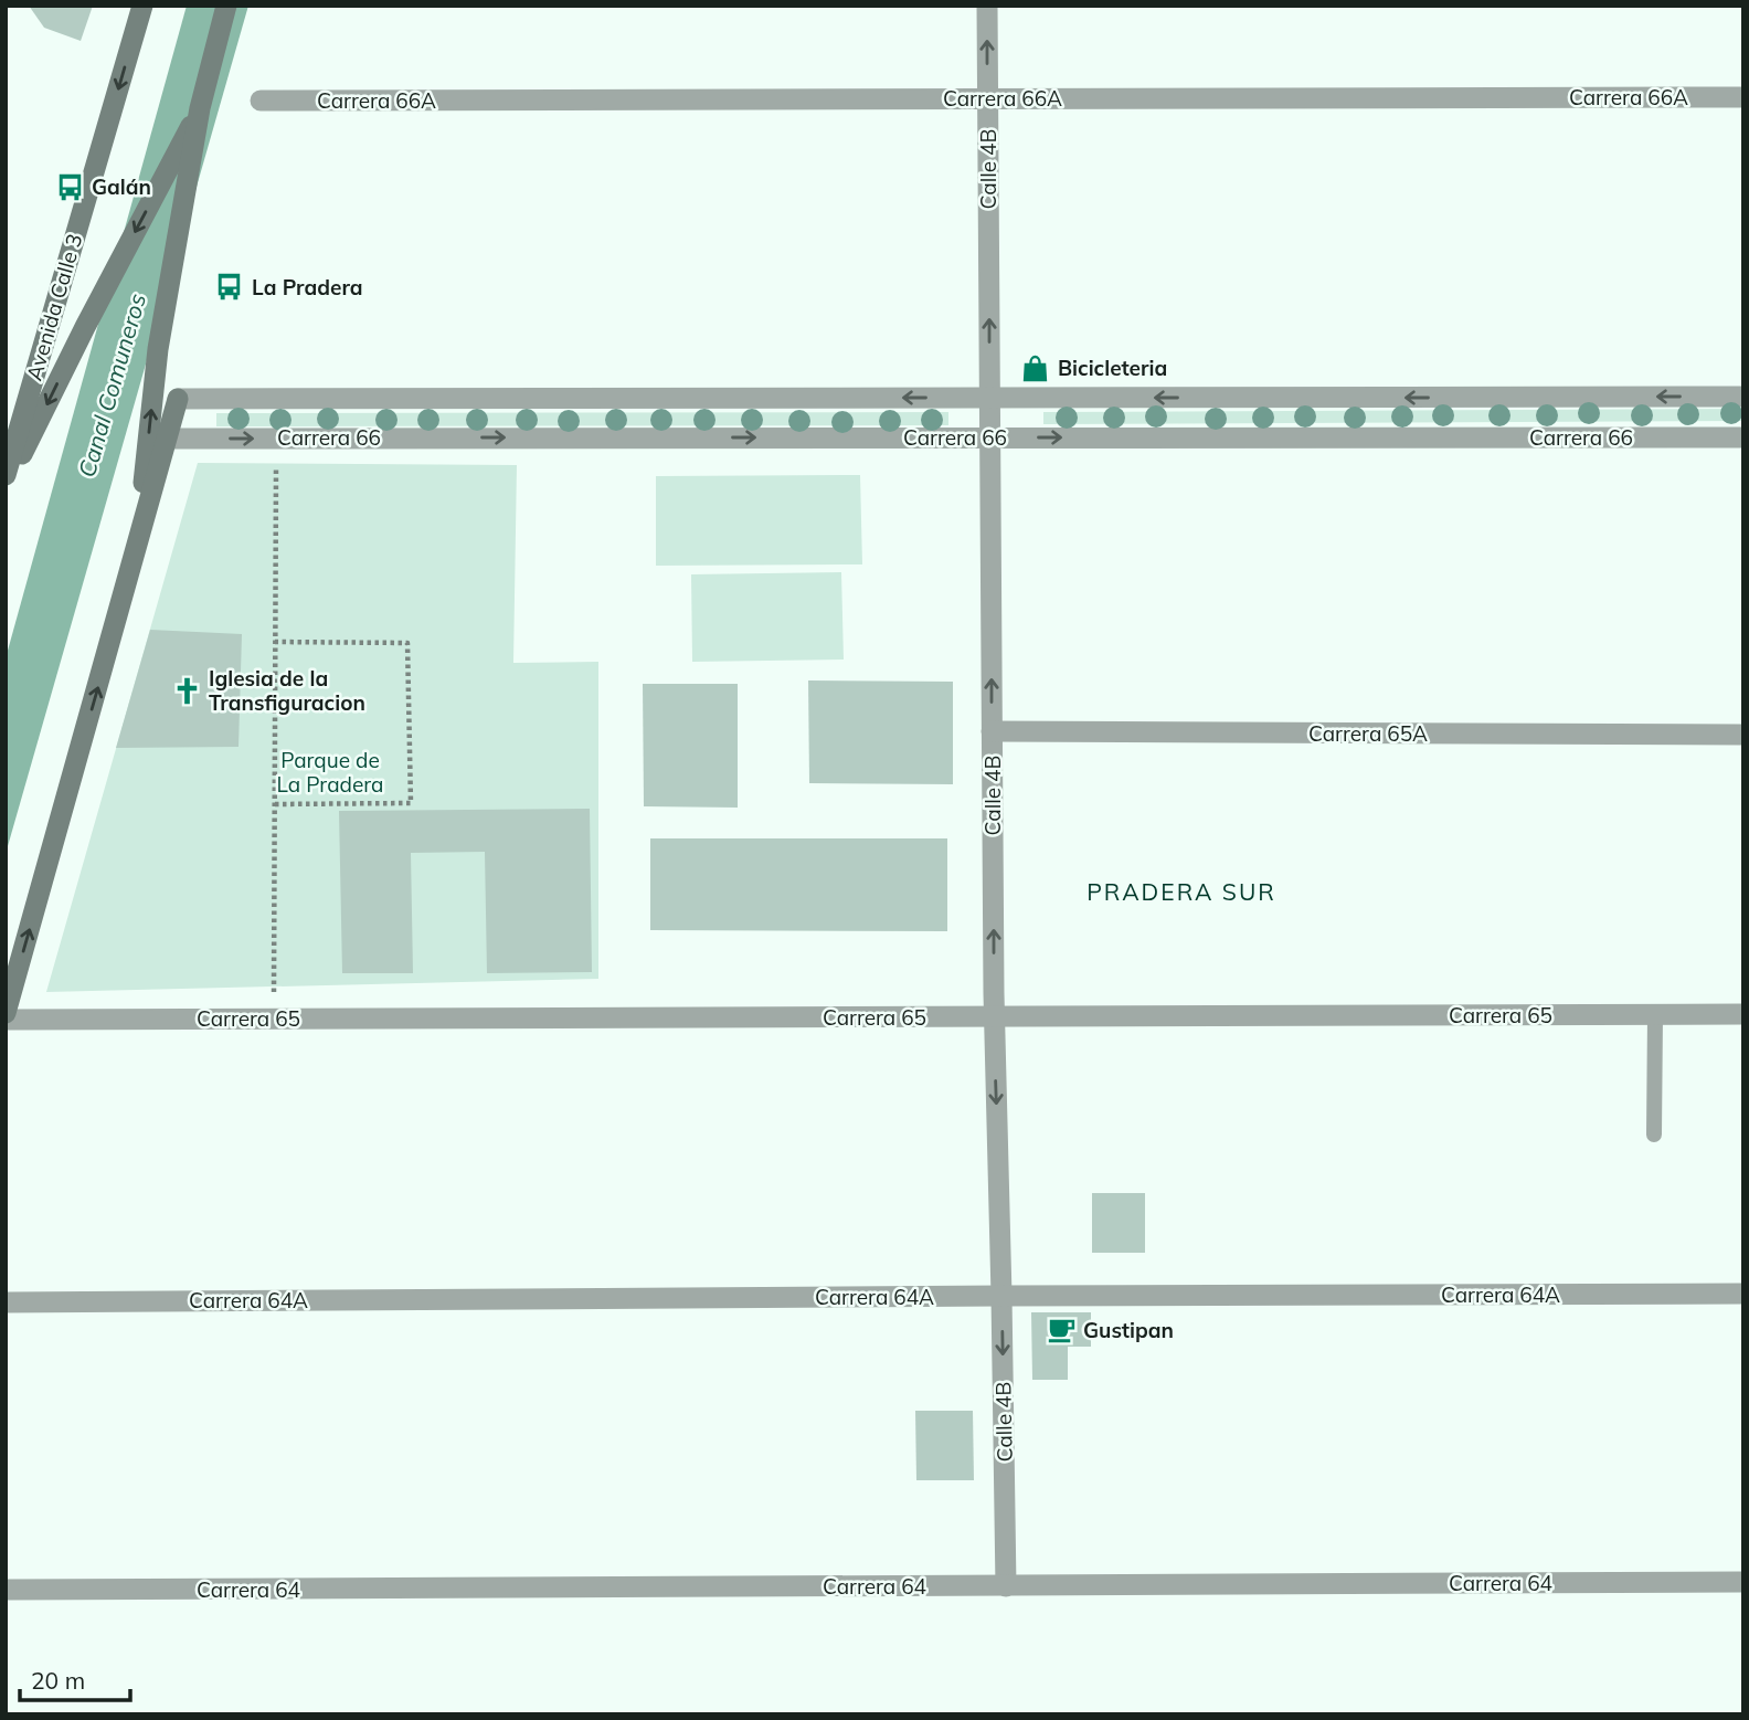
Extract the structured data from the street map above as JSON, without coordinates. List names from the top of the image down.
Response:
{
  "streets": {
    "main road": ["Avenida Calle 3"],
    "street": [
      "Carrera 66A",
      "Calle 4B",
      "Carrera 66",
      "Carrera 65A",
      "Carrera 65",
      "Carrera 64A",
      "Carrera 64"
    ]
  },
  "crossings": [
    ["Carrera 66A", "Calle 4B"],
    ["Calle 4B", "Carrera 66"],
    ["Calle 4B", "Carrera 65A"],
    ["Calle 4B", "Carrera 65"],
    ["Calle 4B", "Carrera 64A"],
    ["Calle 4B", "Carrera 64"],
    ["Avenida Calle 3", "Carrera 66"]
  ],
  "districts": ["PRADERA SUR"],
  "water": ["Canal Comuneros"],
  "parks": ["Parque de La Pradera"],
  "places": {
    "bus stop": ["Galán", "La Pradera"],
    "shop": ["Bicicleteria"],
    "church": ["Iglesia de la Transfiguracion"],
    "cafe": ["Gustipan"]
  },
  "scale_bar": "20 m"
}
